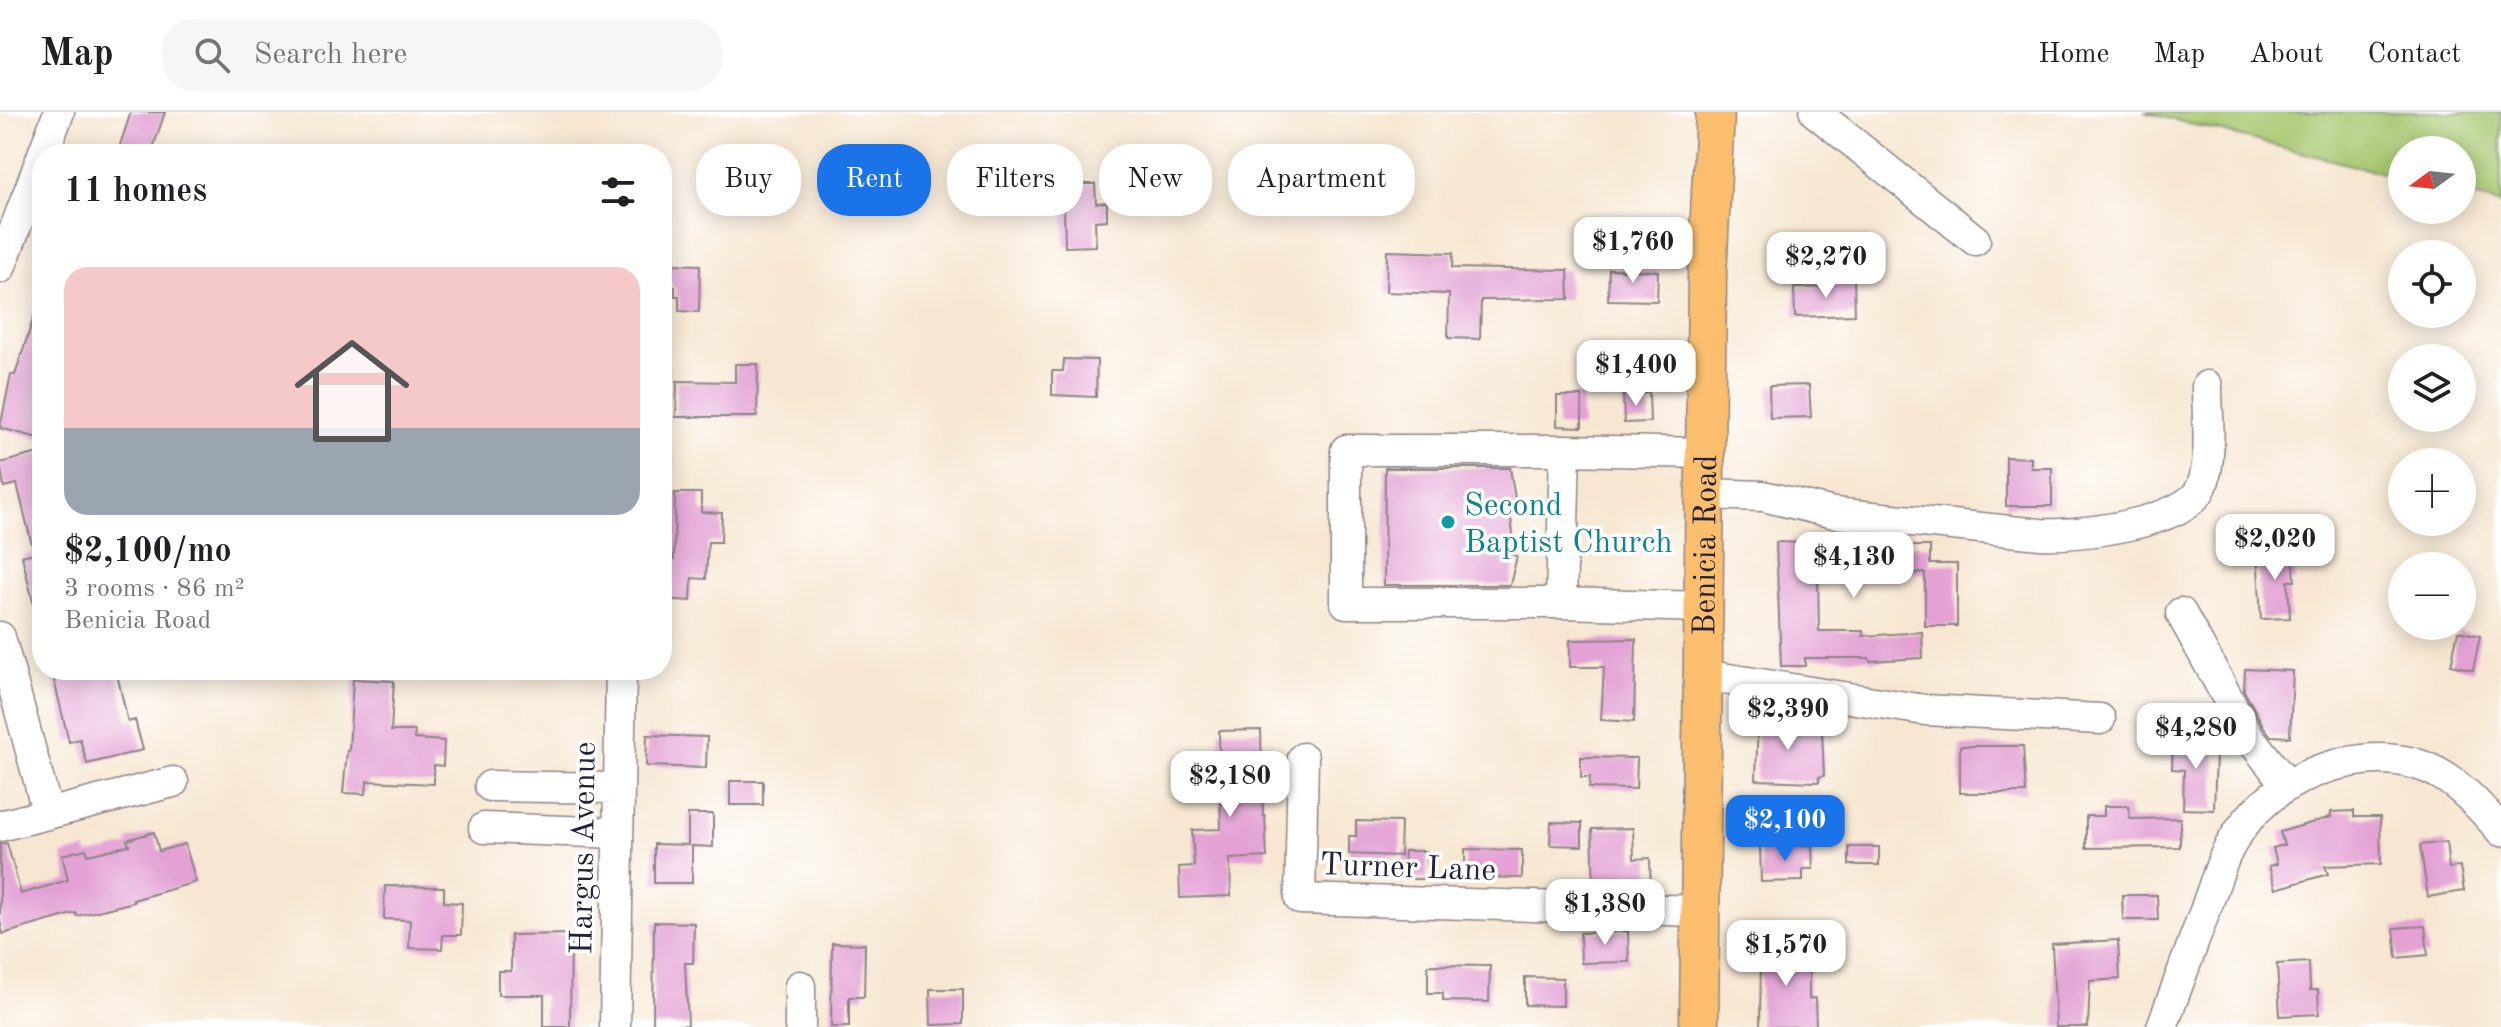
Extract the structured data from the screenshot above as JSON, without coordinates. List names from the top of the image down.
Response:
{
  "streets": {
    "main road": ["Benicia Road"],
    "street": ["Hargus Avenue", "Turner Lane"]
  },
  "crossings": [
    ["Benicia Road", "Turner Lane"]
  ],
  "places": ["Second Baptist Church"],
  "north": "left",
  "page": {
    "header": "Map",
    "search": "Search here",
    "nav": [
      "Home",
      "Map",
      "About",
      "Contact"
    ],
    "map_buttons": ["+", "−"],
    "chip": [
      "Buy",
      "Rent",
      "Filters",
      "New",
      "Apartment"
    ],
    "heading": "11 homes",
    "price": [
      "$1,760",
      "$2,270",
      "$1,400",
      "$2,020",
      "$4,130",
      "$2,390",
      "$4,280",
      "$2,180",
      "$2,100",
      "$1,380",
      "$1,570"
    ],
    "list": [
      {
        "name": "$2,100/mo",
        "note": "3 rooms · 86 m² · Benicia Road"
      }
    ]
  }
}
